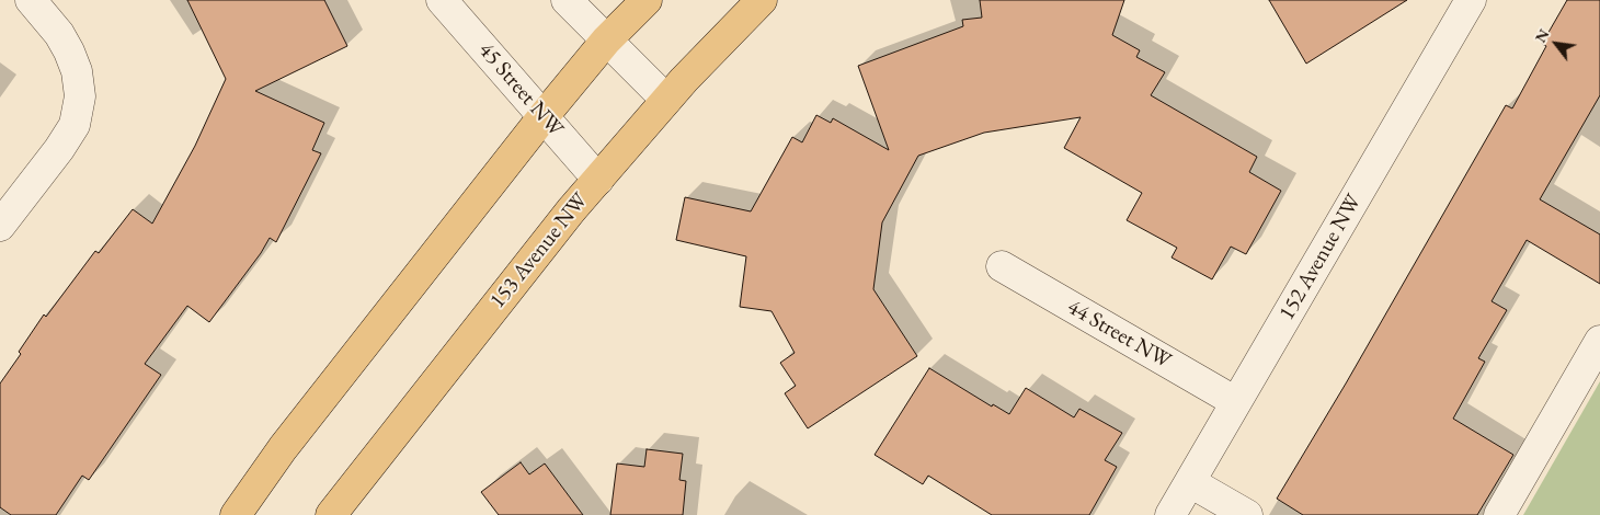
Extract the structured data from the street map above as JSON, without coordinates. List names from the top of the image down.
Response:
{
  "streets": {
    "main road": ["153 Avenue NW"],
    "street": ["45 Street NW", "152 Avenue NW", "44 Street NW"]
  },
  "crossings": [
    ["45 Street NW", "153 Avenue NW"],
    ["152 Avenue NW", "44 Street NW"]
  ],
  "north": "top left"
}
